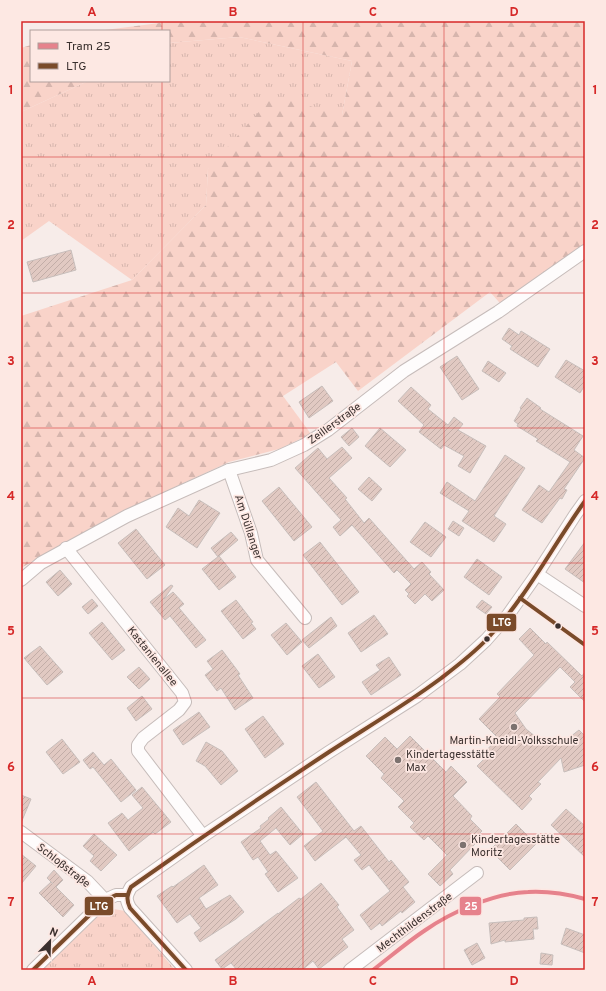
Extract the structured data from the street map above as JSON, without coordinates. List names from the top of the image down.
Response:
{
  "streets": {
    "street": [
      "Zeillerstraße",
      "Am Düllanger",
      "Kastanienallee",
      "Schloßstraße",
      "Mechthildenstraße"
    ]
  },
  "crossings": [
    ["Zeillerstraße", "Am Düllanger"],
    ["Zeillerstraße", "Kastanienallee"]
  ],
  "places": ["Martin-Kneidl-Volksschule", "Kindertagesstätte Max", "Kindertagesstätte Moritz"],
  "lines": ["transit line LTG", "tram line 25"],
  "legend": ["Tram 25", "LTG"],
  "north": "top right",
  "grid": {
    "columns": [
      "A",
      "B",
      "C",
      "D"
    ],
    "rows": [
      "1",
      "2",
      "3",
      "4",
      "5",
      "6",
      "7"
    ]
  }
}
